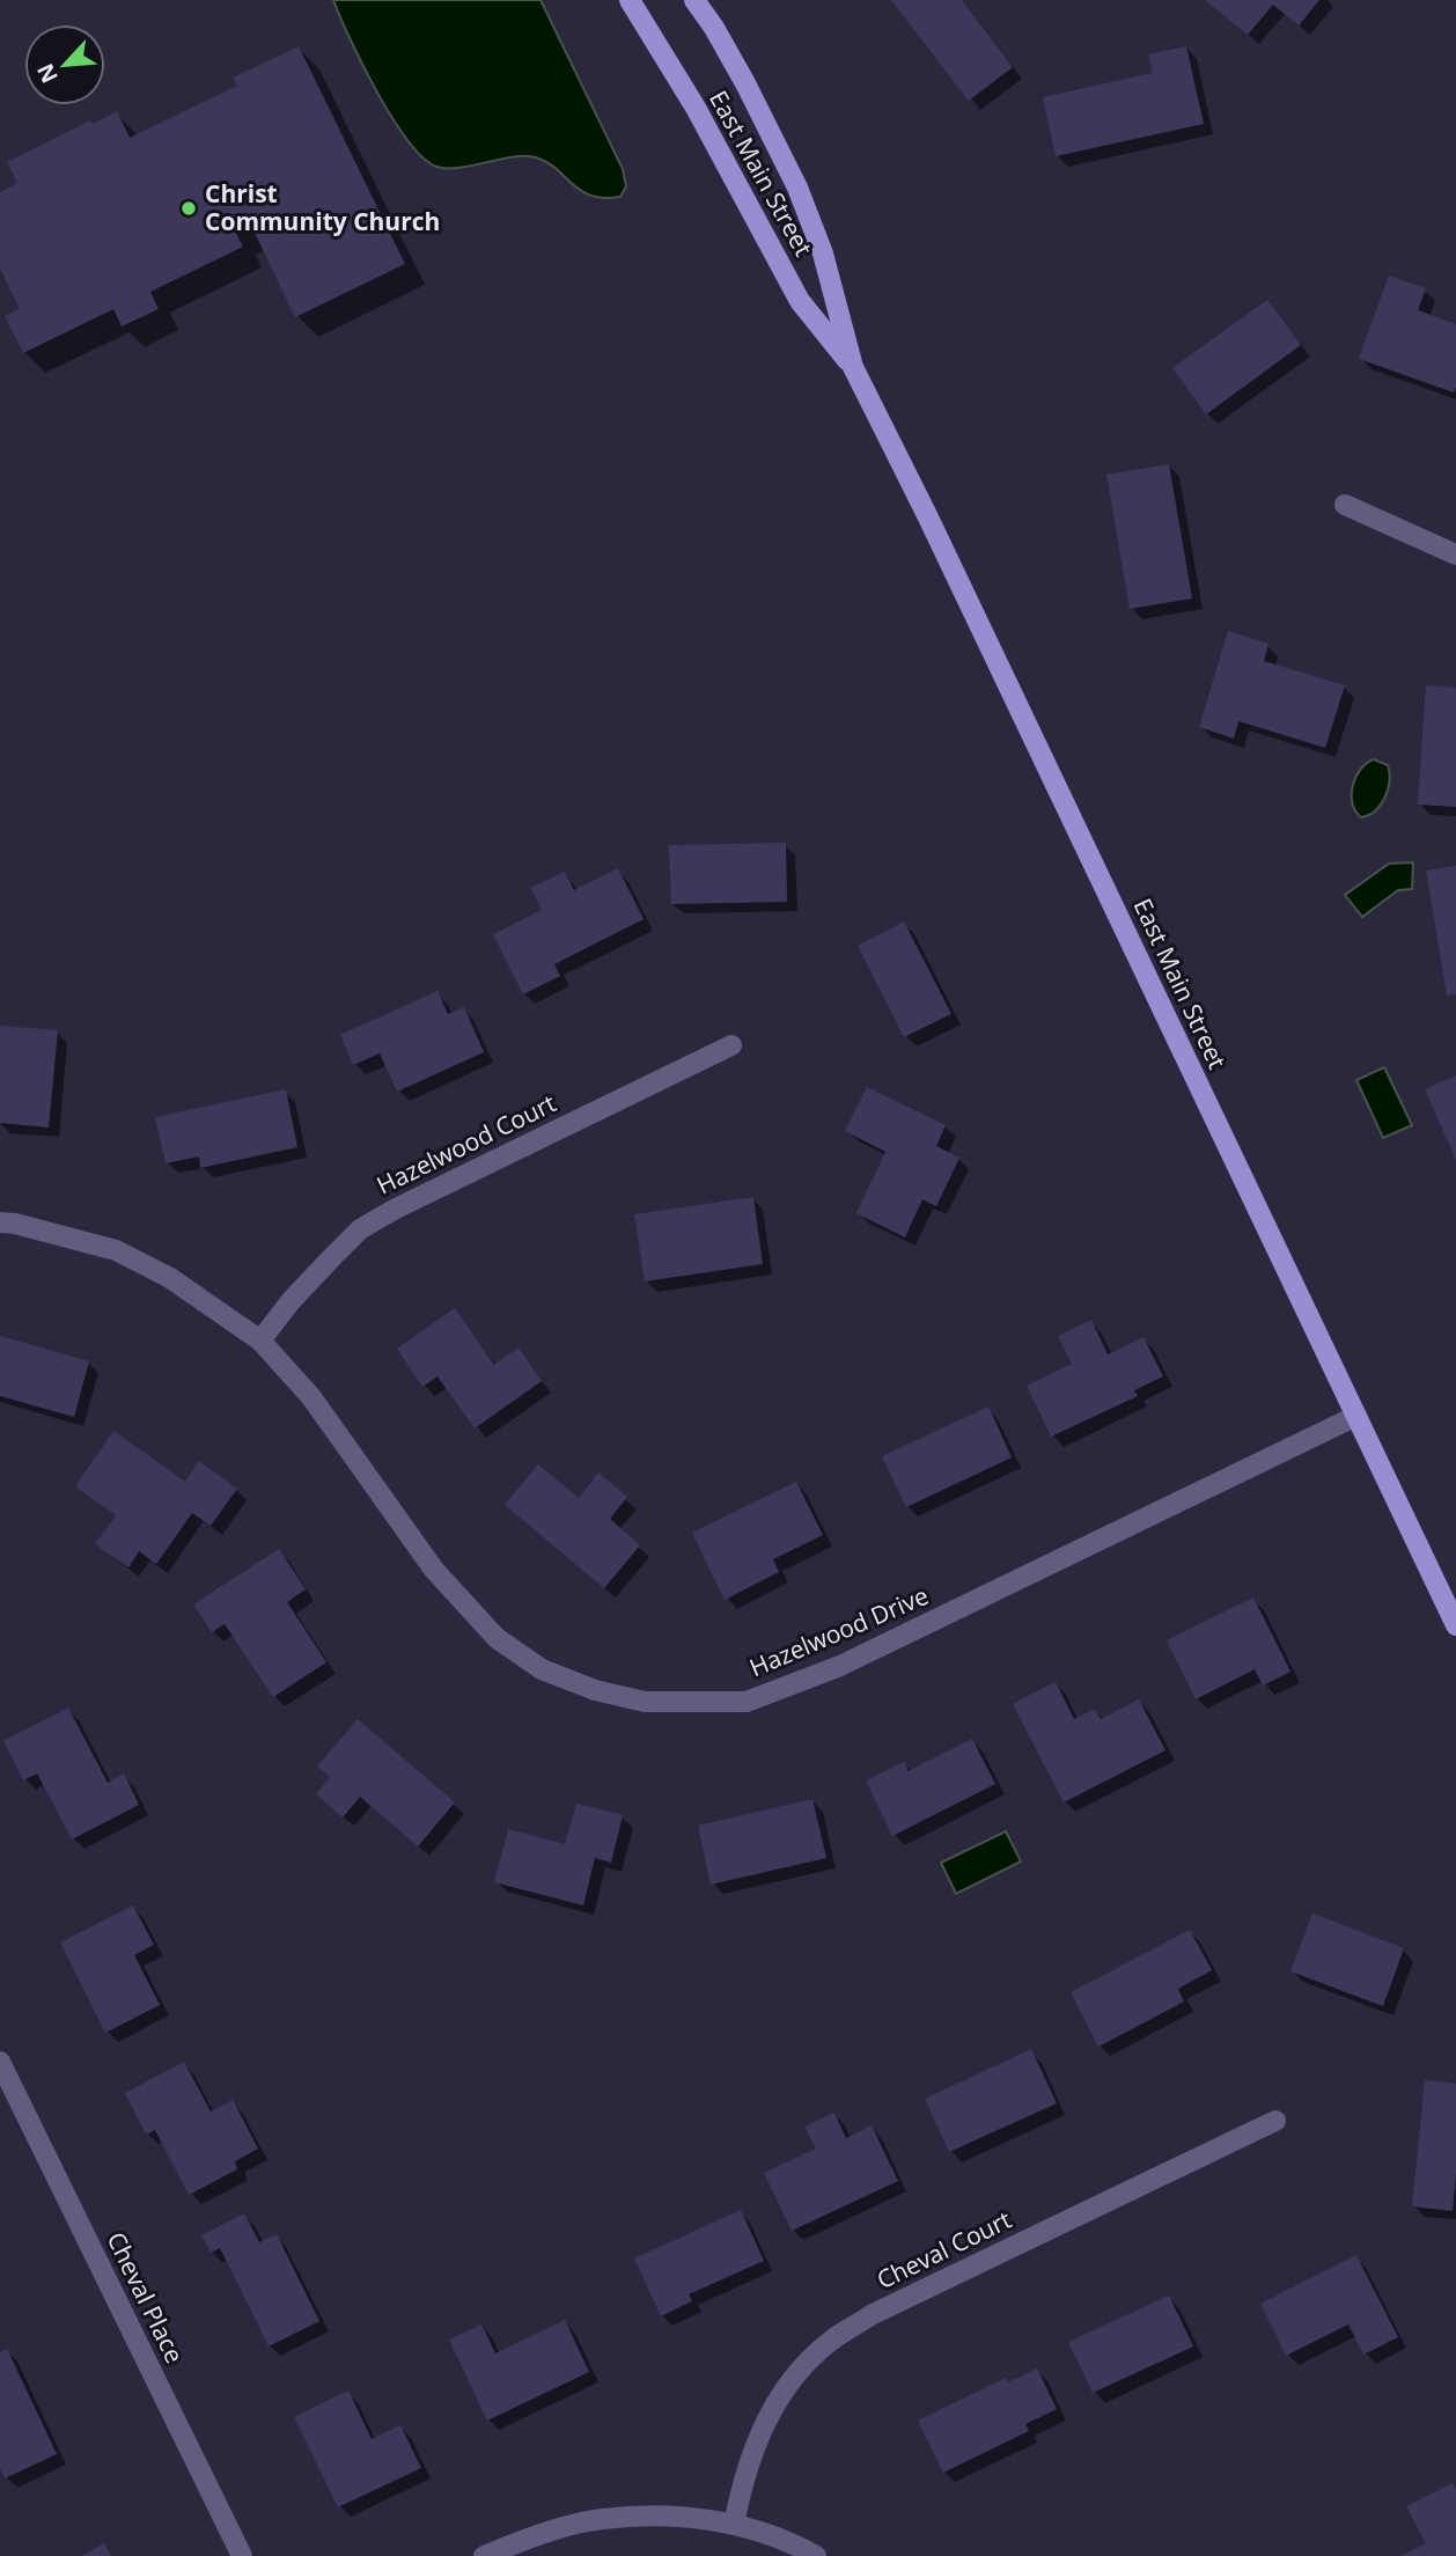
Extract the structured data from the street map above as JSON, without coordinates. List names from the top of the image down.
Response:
{
  "streets": {
    "main road": ["East Main Street"],
    "street": [
      "Hazelwood Court",
      "Hazelwood Drive",
      "Cheval Court",
      "Cheval Place"
    ]
  },
  "crossings": [
    ["East Main Street", "Hazelwood Drive"],
    ["Hazelwood Court", "Hazelwood Drive"]
  ],
  "places": ["Christ Community Church"],
  "north": "bottom left"
}
